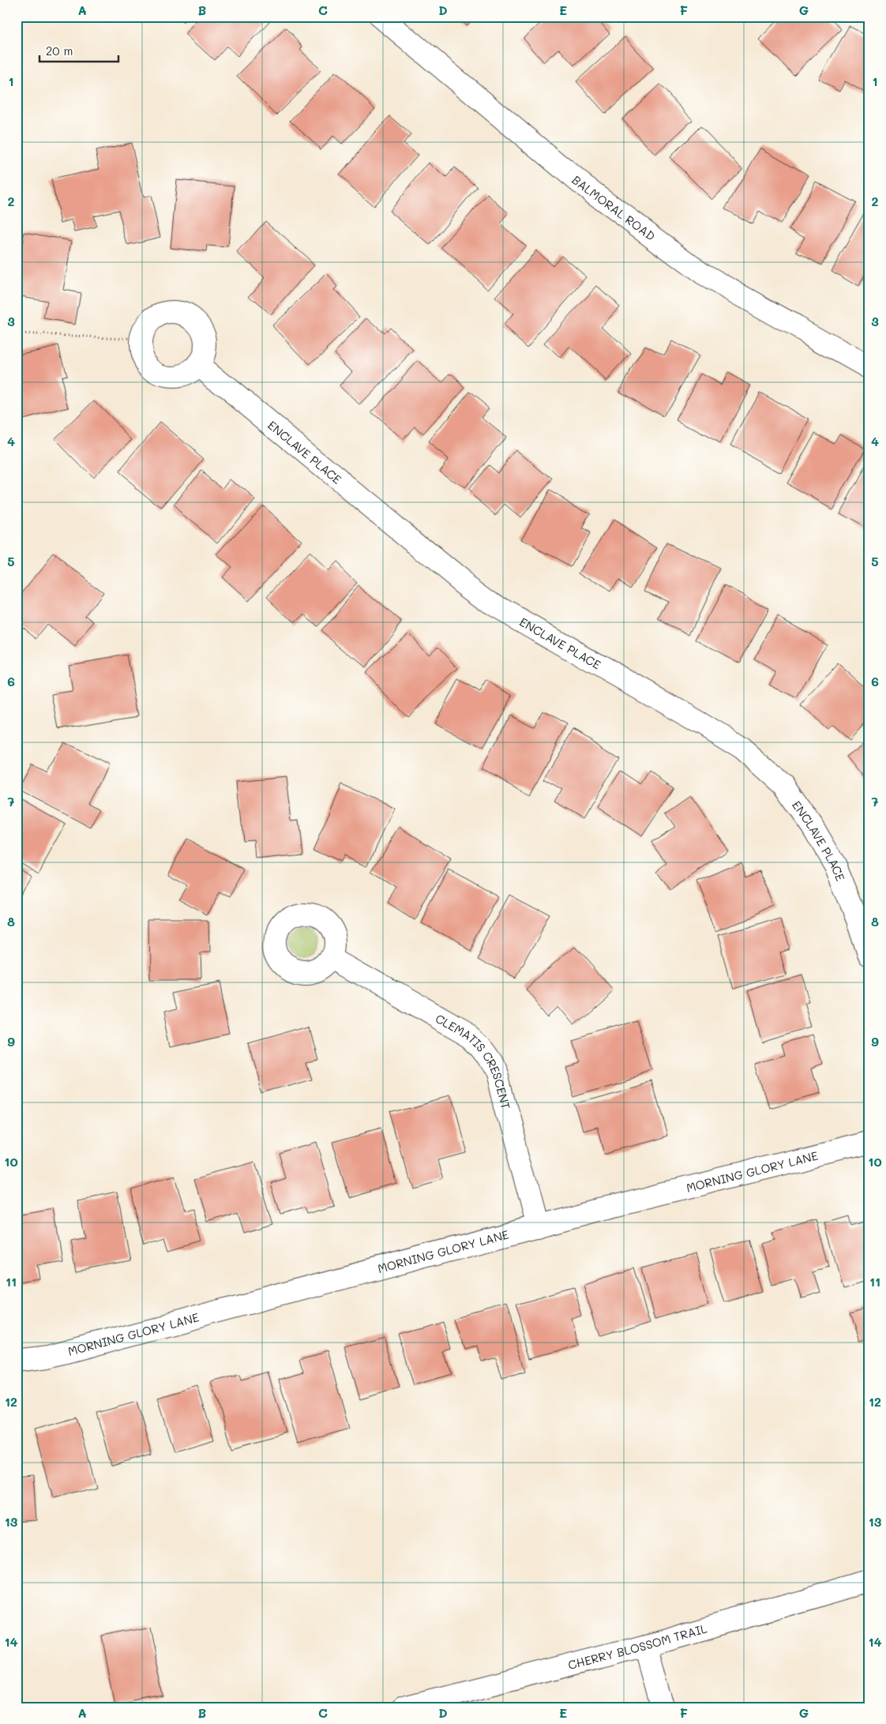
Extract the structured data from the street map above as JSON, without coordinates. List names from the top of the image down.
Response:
{
  "streets": {
    "street": [
      "BALMORAL ROAD",
      "ENCLAVE PLACE",
      "CLEMATIS CRESCENT",
      "MORNING GLORY LANE",
      "CHERRY BLOSSOM TRAIL"
    ]
  },
  "crossings": [
    ["CLEMATIS CRESCENT", "MORNING GLORY LANE"]
  ],
  "scale_bar": "20 m",
  "grid": {
    "columns": [
      "A",
      "B",
      "C",
      "D",
      "E",
      "F",
      "G"
    ],
    "rows": [
      "1",
      "2",
      "3",
      "4",
      "5",
      "6",
      "7",
      "8",
      "9",
      "10",
      "11",
      "12",
      "13",
      "14"
    ]
  }
}
